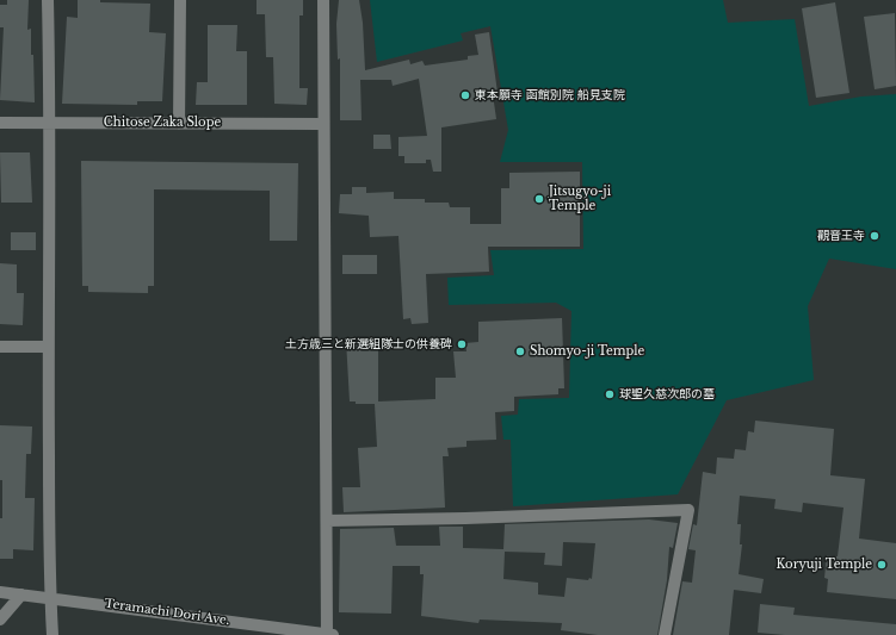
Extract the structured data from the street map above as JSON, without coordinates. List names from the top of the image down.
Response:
{
  "streets": {
    "street": ["Chitose Zaka Slope", "Teramachi Dori Ave."]
  },
  "places": [
    "東本願寺 函館別院 船見支院",
    "Jitsugyo-ji Temple",
    "觀音王寺",
    "土方歳三と新選組隊士の供養碑",
    "Shomyo-ji Temple",
    "球聖久慈次郎の墓",
    "Koryuji Temple"
  ]
}
